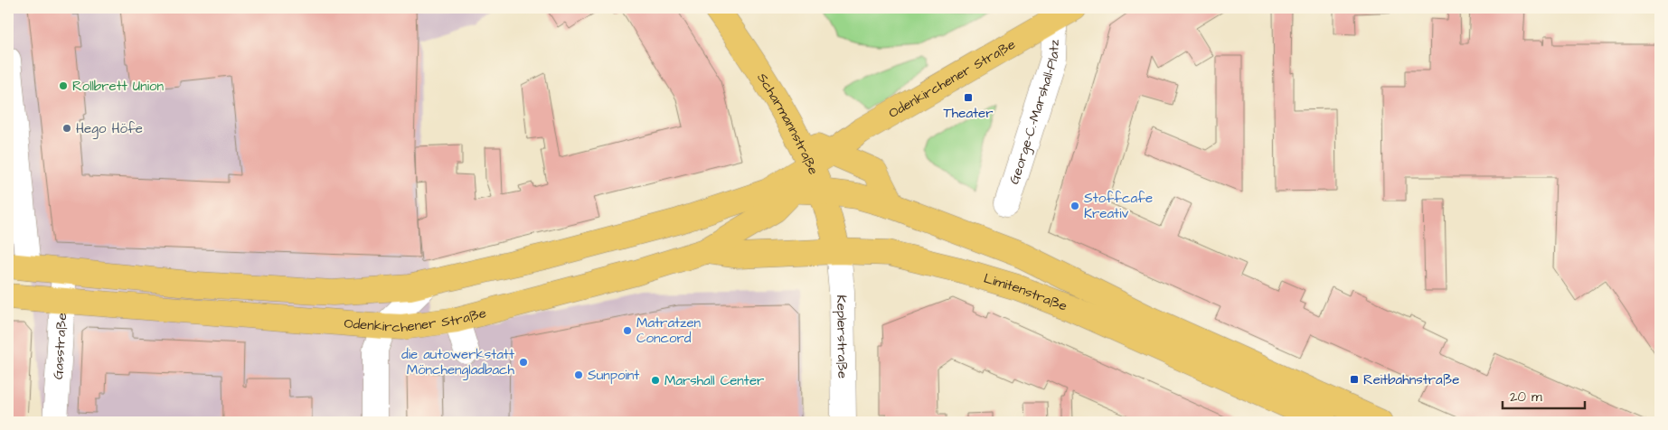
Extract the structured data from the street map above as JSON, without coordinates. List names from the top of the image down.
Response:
{
  "streets": {
    "main road": ["Odenkirchener Straße", "Scharmannstraße", "Limitenstraße"],
    "street": ["George-C.-Marshall-Platz", "Keplerstraße", "Gasstraße"]
  },
  "crossings": [
    ["Odenkirchener Straße", "George-C.-Marshall-Platz"],
    ["Odenkirchener Straße", "Scharmannstraße"],
    ["Odenkirchener Straße", "Limitenstraße"],
    ["Odenkirchener Straße", "Gasstraße"],
    ["Scharmannstraße", "Limitenstraße"],
    ["Scharmannstraße", "Keplerstraße"],
    ["Limitenstraße", "Keplerstraße"]
  ],
  "places": {
    "other": [
      "Rollbrett Union",
      "Hego Höfe",
      "Stoffcafe Kreativ",
      "Matratzen Concord",
      "die autowerkstatt Mönchengladbach",
      "Sunpoint",
      "Marshall Center"
    ],
    "transit": ["Theater", "Reitbahnstraße"]
  },
  "scale_bar": "20 m"
}
